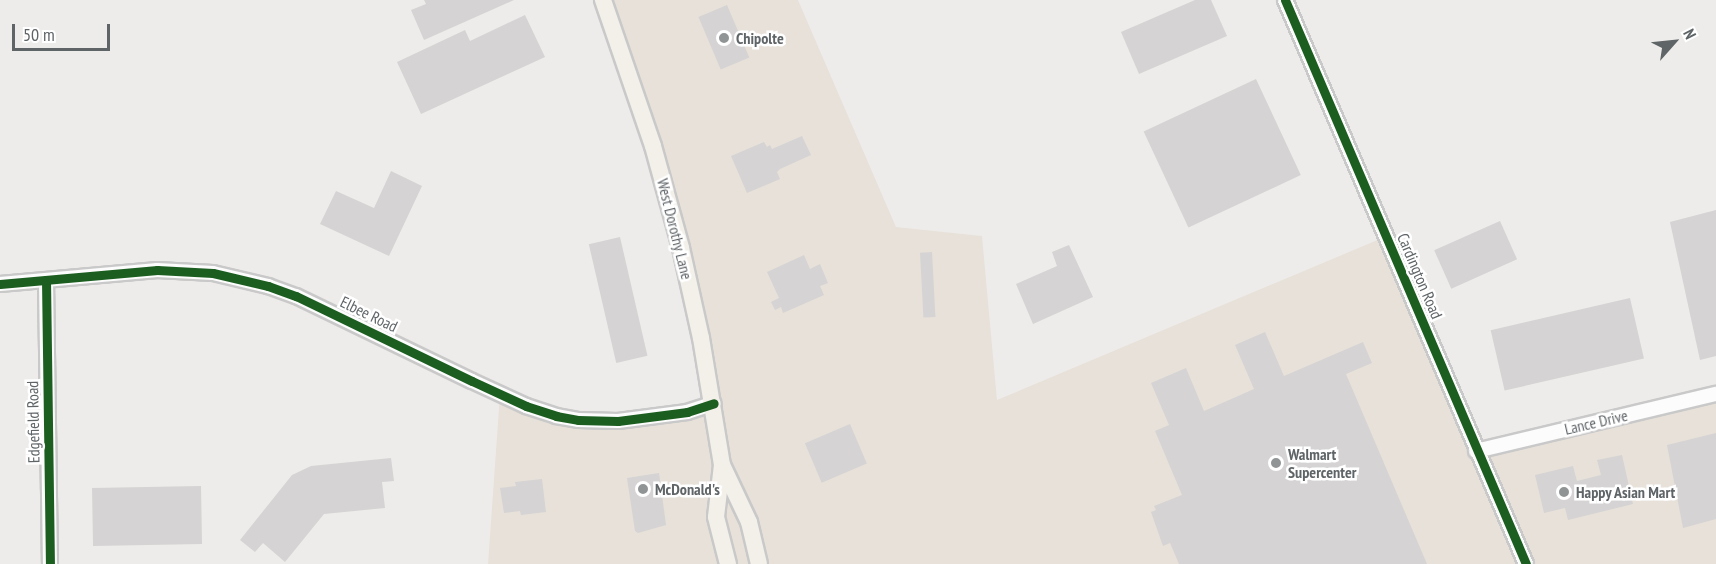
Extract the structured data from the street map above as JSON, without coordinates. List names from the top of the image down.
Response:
{
  "streets": {
    "main road": ["West Dorothy Lane"],
    "street": [
      "Cardington Road",
      "Elbee Road",
      "Edgefield Road",
      "Lance Drive"
    ]
  },
  "crossings": [
    ["West Dorothy Lane", "Elbee Road"],
    ["Cardington Road", "Lance Drive"],
    ["Elbee Road", "Edgefield Road"]
  ],
  "places": [
    "Chipolte",
    "Walmart Supercenter",
    "McDonald's",
    "Happy Asian Mart"
  ],
  "scale_bar": "50 m",
  "north": "top right"
}
